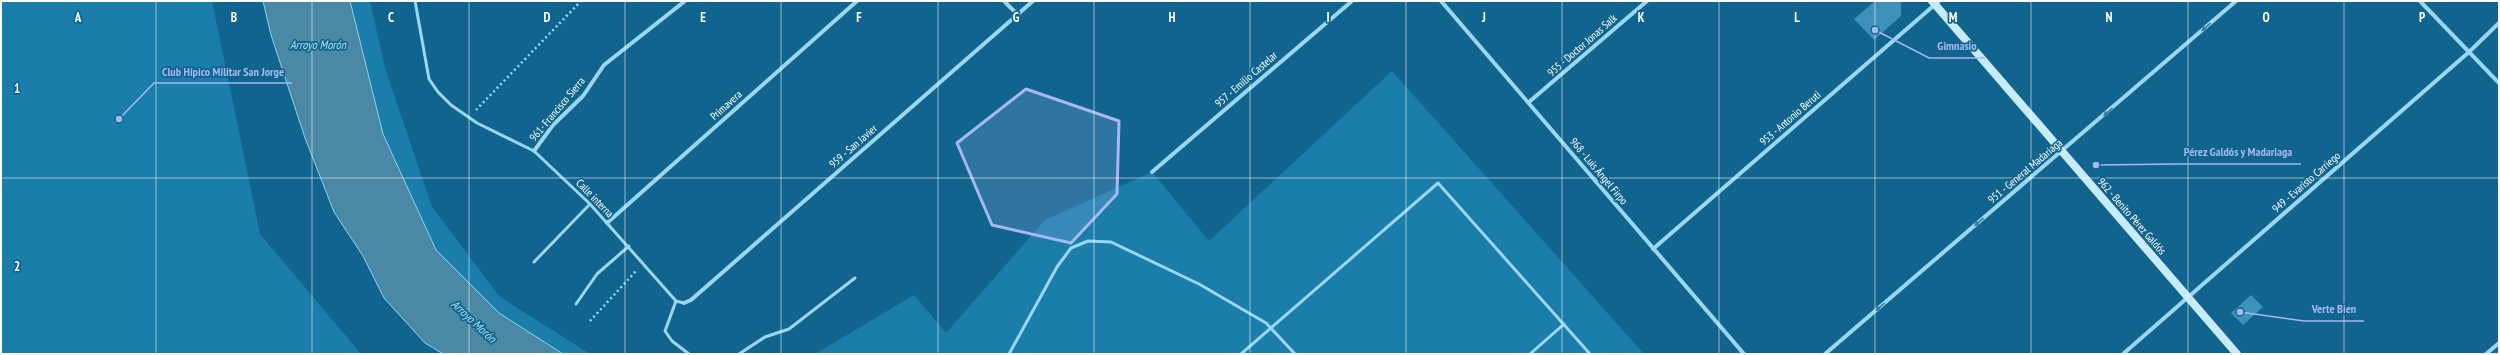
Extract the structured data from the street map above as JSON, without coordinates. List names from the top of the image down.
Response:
{
  "streets": {
    "main road": ["962 - Benito Pérez Galdós"],
    "street": [
      "955 - Doctor Jonas Salk",
      "957 - Emilio Castelar",
      "Primavera",
      "961- Francisco Sierra",
      "953 - Antonio Beruti",
      "959 - San Javier",
      "968 - Luis Ángel Firpo",
      "951 - General Madariaga",
      "949 - Evaristo Carriego"
    ],
    "lane": ["Calle interna"]
  },
  "crossings": [
    ["955 - Doctor Jonas Salk", "968 - Luis Ángel Firpo"],
    ["Primavera", "Calle interna"],
    ["961- Francisco Sierra", "Calle interna"],
    ["953 - Antonio Beruti", "968 - Luis Ángel Firpo"],
    ["953 - Antonio Beruti", "962 - Benito Pérez Galdós"],
    ["951 - General Madariaga", "962 - Benito Pérez Galdós"],
    ["949 - Evaristo Carriego", "962 - Benito Pérez Galdós"]
  ],
  "one_way": ["951 - General Madariaga"],
  "water": ["Arroyo Morón"],
  "places": [
    "Gimnasio",
    "Club Hípico Militar San Jorge",
    "Pérez Galdós y Madariaga",
    "Verte Bien"
  ],
  "grid": {
    "columns": [
      "A",
      "B",
      "C",
      "D",
      "E",
      "F",
      "G",
      "H",
      "I",
      "J",
      "K",
      "L",
      "M",
      "N",
      "O",
      "P"
    ],
    "rows": ["1", "2"]
  }
}
